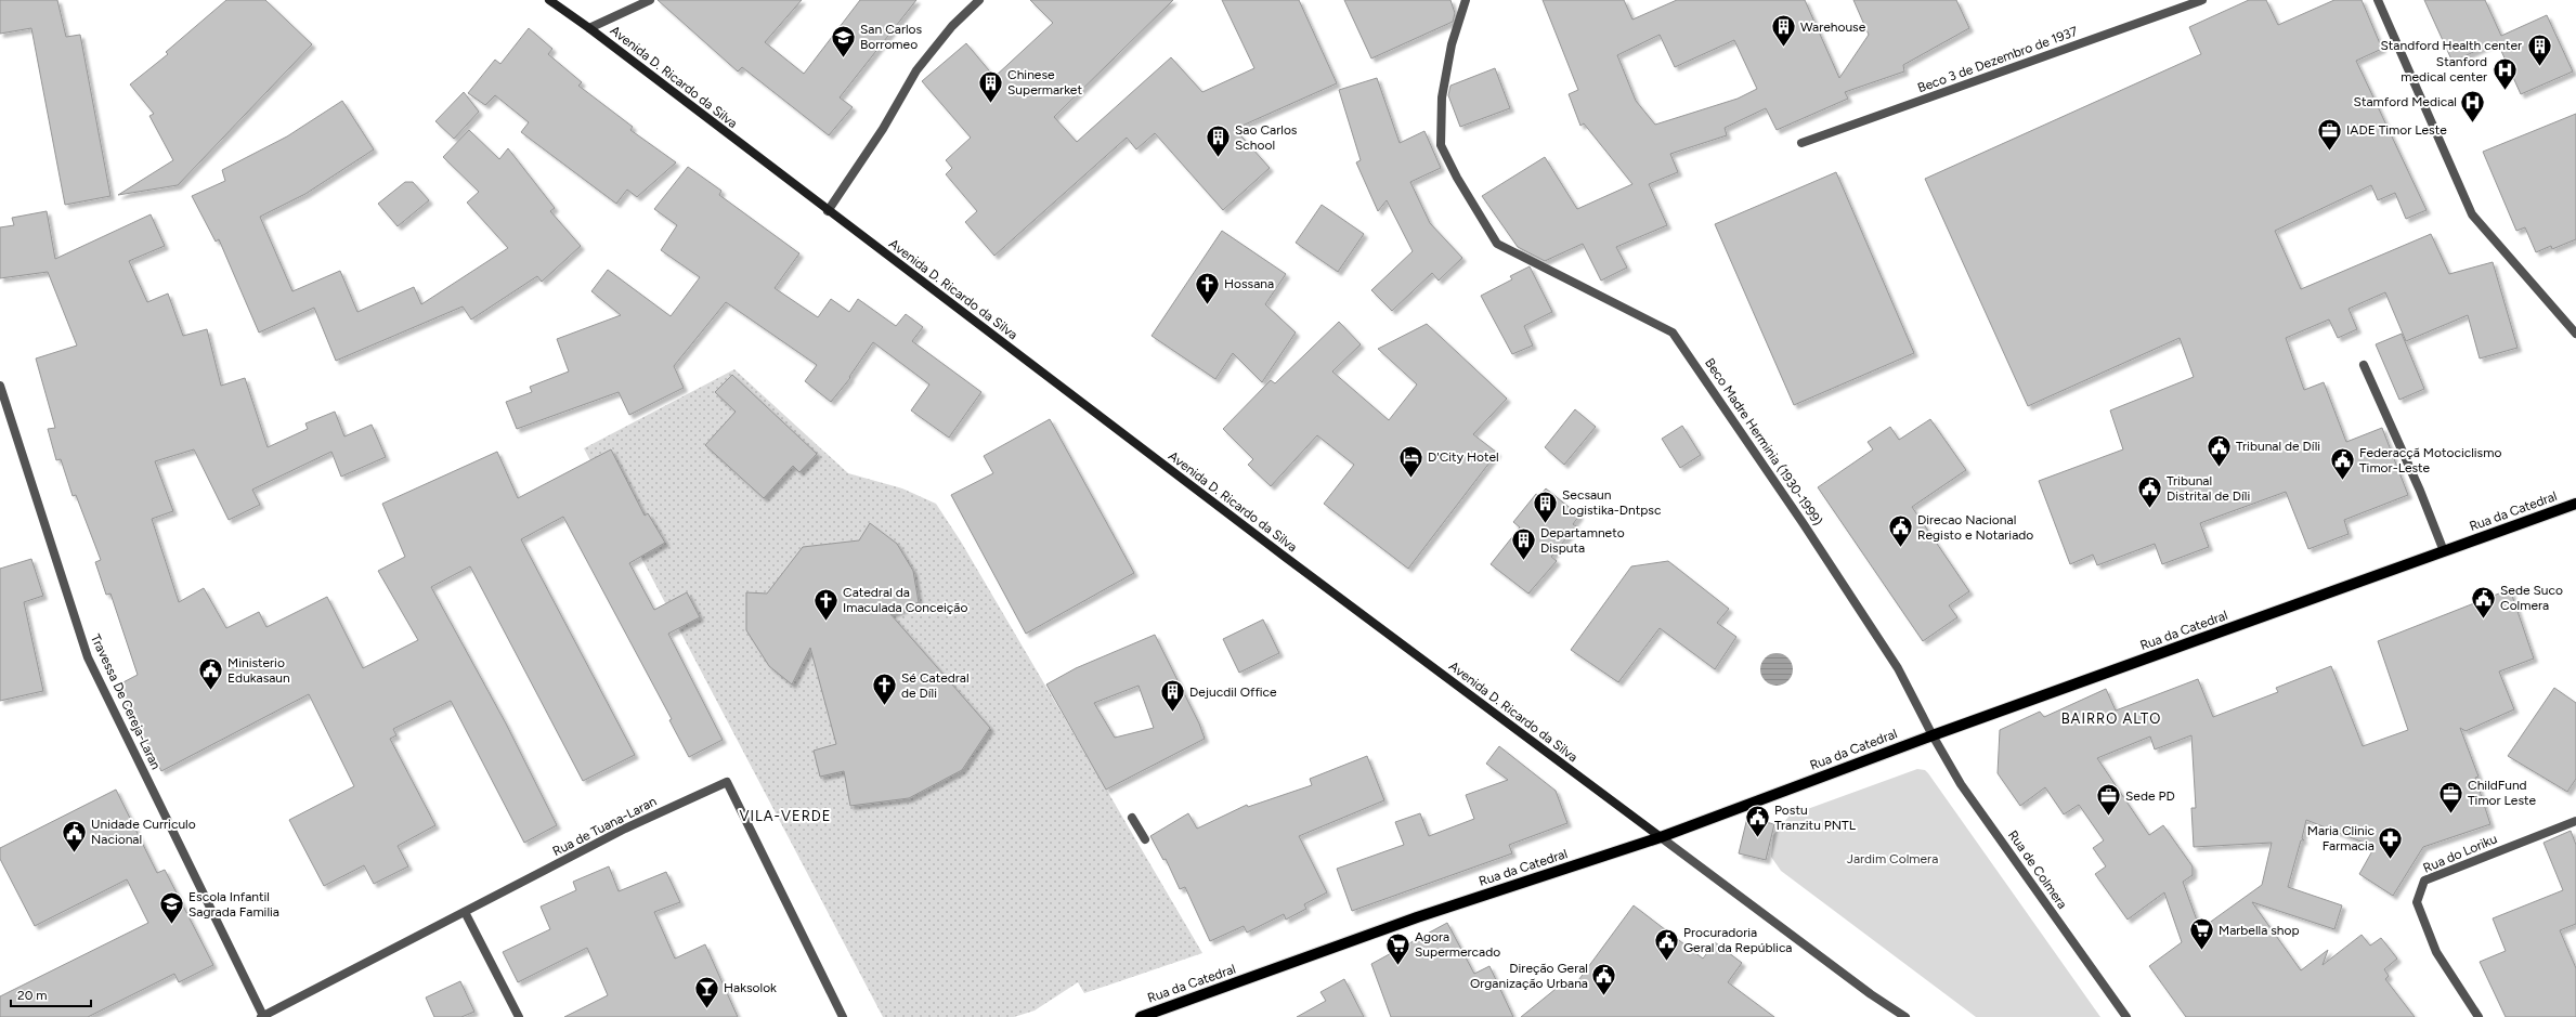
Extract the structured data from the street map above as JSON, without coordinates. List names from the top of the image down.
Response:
{
  "streets": {
    "main road": ["Avenida D. Ricardo da Silva", "Rua da Catedral"],
    "street": [
      "Beco 3 de Dezembro de 1937",
      "Beco Madre Herminia (1930-1999)",
      "Travessa De Cereja-Laran",
      "Rua de Tuana-Laran",
      "Rua do Loriku",
      "Rua de Colmera"
    ]
  },
  "crossings": [
    ["Avenida D. Ricardo da Silva", "Rua da Catedral"],
    ["Beco Madre Herminia (1930-1999)", "Rua da Catedral"],
    ["Beco Madre Herminia (1930-1999)", "Rua de Colmera"],
    ["Rua da Catedral", "Rua de Colmera"],
    ["Travessa De Cereja-Laran", "Rua de Tuana-Laran"]
  ],
  "districts": ["BAIRRO ALTO", "VILA-VERDE"],
  "parks": ["Jardim Colmera"],
  "places": {
    "building": [
      "Warehouse",
      "Standford Health center",
      "Chinese Supermarket",
      "Sao Carlos School",
      "Secsaun Logistika-Dntpsc",
      "Departamneto Disputa",
      "Dejucdil Office"
    ],
    "school or university": ["San Carlos Borromeo", "Escola Infantil Sagrada Familia"],
    "hospital": ["Stanford medical center", "Stamford Medical"],
    "office": ["IADE Timor Leste", "ChildFund Timor Leste", "Sede PD"],
    "church": ["Hossana", "Catedral da Imaculada Conceição", "Sé Catedral de Díli"],
    "public building": [
      "Tribunal de Díli",
      "Federacçã Motociclismo Timor-Leste",
      "Tribunal Distrital de Díli",
      "Direcao Nacional Registo e Notariado",
      "Sede Suco Colmera",
      "Ministerio Edukasaun",
      "Postu Tranzitu PNTL",
      "Unidade Curriculo Nacional",
      "Procuradoria Geral da República",
      "Direção Geral Organização Urbana"
    ],
    "hotel": ["D'City Hotel"],
    "pharmacy": ["Maria Clinic Farmacia"],
    "supermarket": ["Marbella shop", "Agora Supermercado"],
    "bar": ["Haksolok"]
  },
  "scale_bar": "20 m"
}
